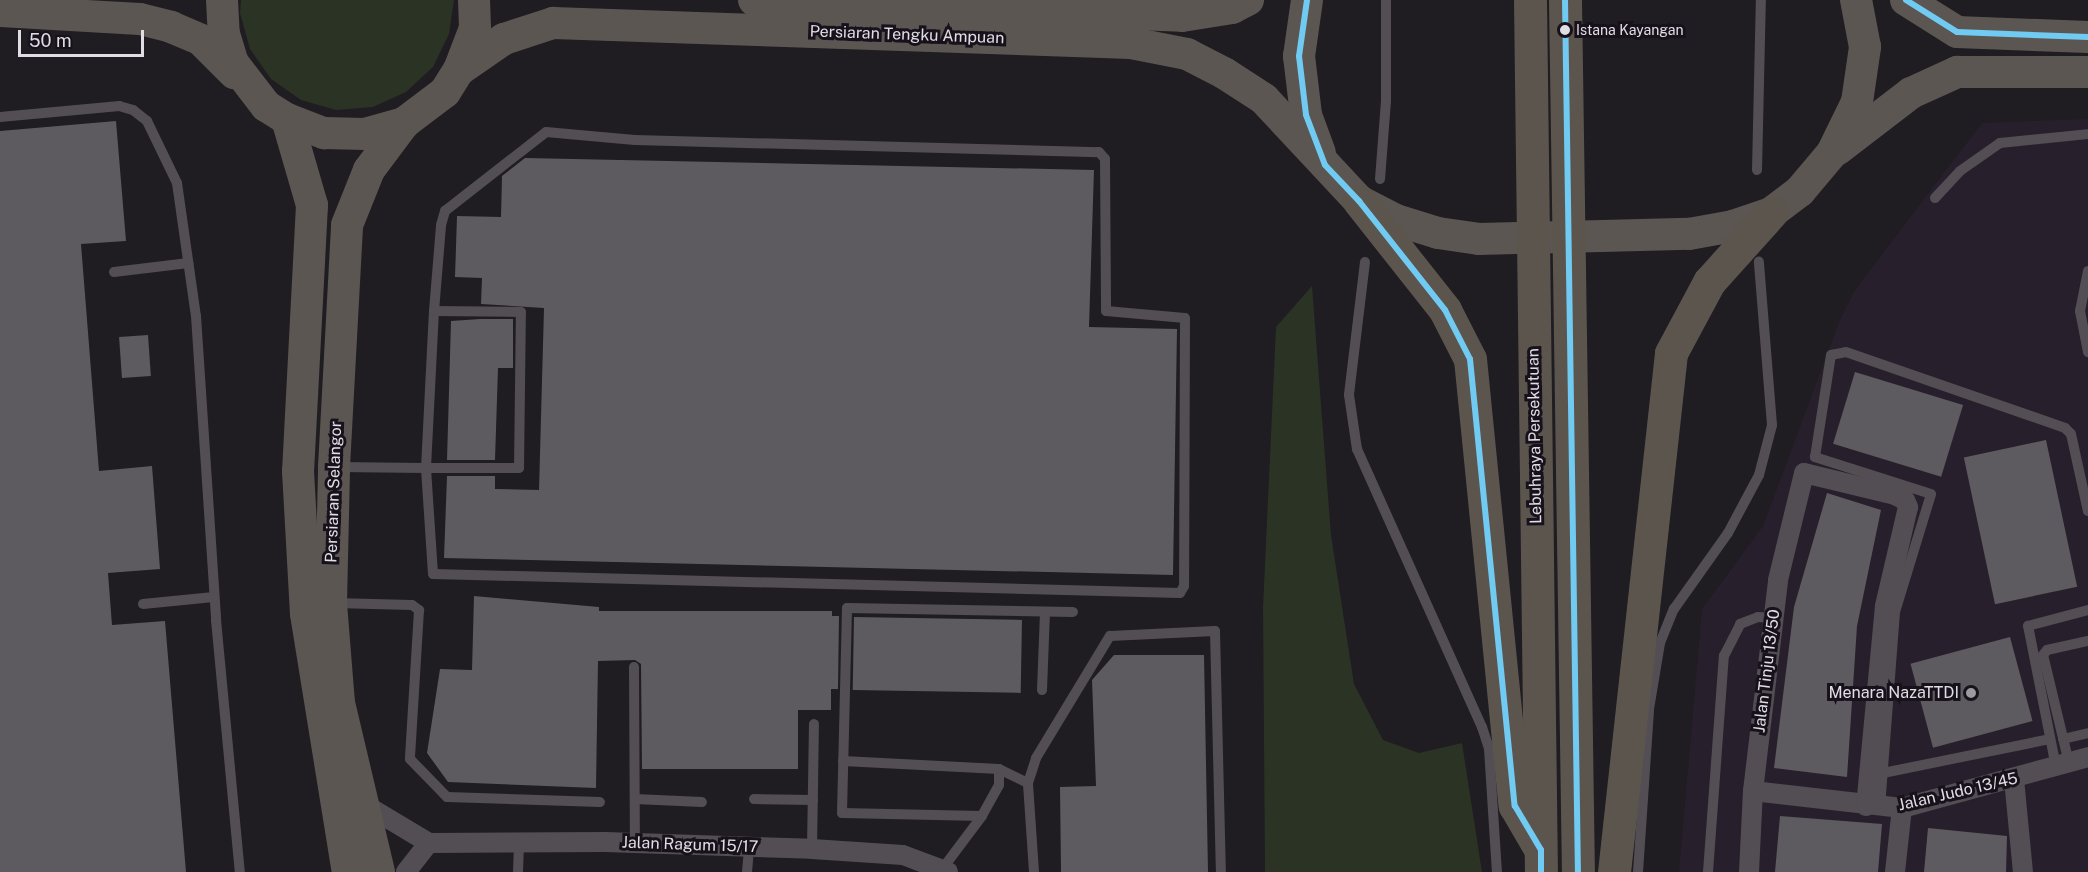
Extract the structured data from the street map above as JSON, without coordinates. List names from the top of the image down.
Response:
{
  "streets": {
    "highway": ["Lebuhraya Persekutuan"],
    "main road": ["Persiaran Tengku Ampuan", "Persiaran Selangor"],
    "street": ["Jalan Tinju 13/50", "Jalan Judo 13/45", "Jalan Ragum 15/17"]
  },
  "crossings": [
    ["Jalan Tinju 13/50", "Jalan Judo 13/45"]
  ],
  "places": ["Istana Kayangan", "Menara NazaTTDI"],
  "scale_bar": "50 m"
}
